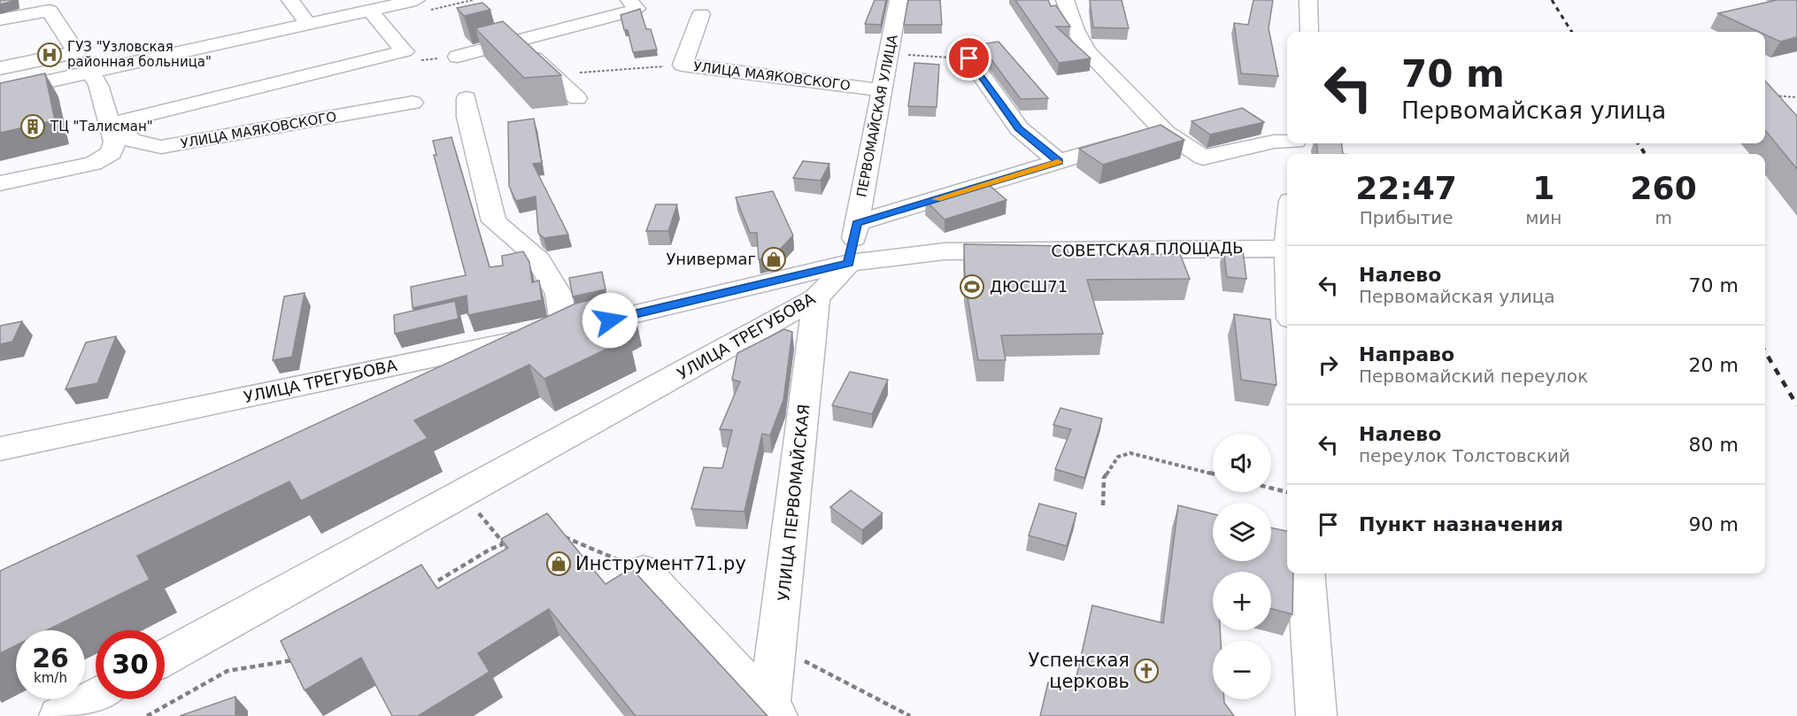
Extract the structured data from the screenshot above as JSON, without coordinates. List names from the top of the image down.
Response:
{
  "streets": {
    "street": [
      "УЛИЦА МАЯКОВСКОГО",
      "ПЕРВОМАЙСКАЯ УЛИЦА",
      "СОВЕТСКАЯ ПЛОЩАДЬ",
      "УЛИЦА ТРЕГУБОВА",
      "УЛИЦА ПЕРВОМАЙСКАЯ"
    ]
  },
  "crossings": [
    ["УЛИЦА МАЯКОВСКОГО", "ПЕРВОМАЙСКАЯ УЛИЦА"],
    ["ПЕРВОМАЙСКАЯ УЛИЦА", "СОВЕТСКАЯ ПЛОЩАДЬ"],
    ["ПЕРВОМАЙСКАЯ УЛИЦА", "УЛИЦА ТРЕГУБОВА"],
    ["СОВЕТСКАЯ ПЛОЩАДЬ", "УЛИЦА ТРЕГУБОВА"],
    ["УЛИЦА ТРЕГУБОВА", "УЛИЦА ПЕРВОМАЙСКАЯ"]
  ],
  "places": {
    "hospital": ["ГУЗ \"Узловская районная больница\""],
    "building": ["ТЦ \"Талисман\""],
    "shop": ["Универмаг", "Инструмент71.ру"],
    "sports": ["ДЮСШ71"],
    "church": ["Успенская церковь"]
  },
  "page": {
    "turn": ["70 m", "Первомайская улица"],
    "eta": [
      "22:47",
      "Прибытие",
      "1",
      "мин",
      "260",
      "m"
    ],
    "list": [
      {
        "name": "Налево",
        "note": "Первомайская улица",
        "value": "70 m"
      },
      {
        "name": "Направо",
        "note": "Первомайский переулок",
        "value": "20 m"
      },
      {
        "name": "Налево",
        "note": "переулок Толстовский",
        "value": "80 m"
      },
      {
        "name": "Пункт назначения",
        "value": "90 m"
      }
    ],
    "map_buttons": ["+", "−"],
    "speed": "26 km/h",
    "limit": "30"
  }
}
